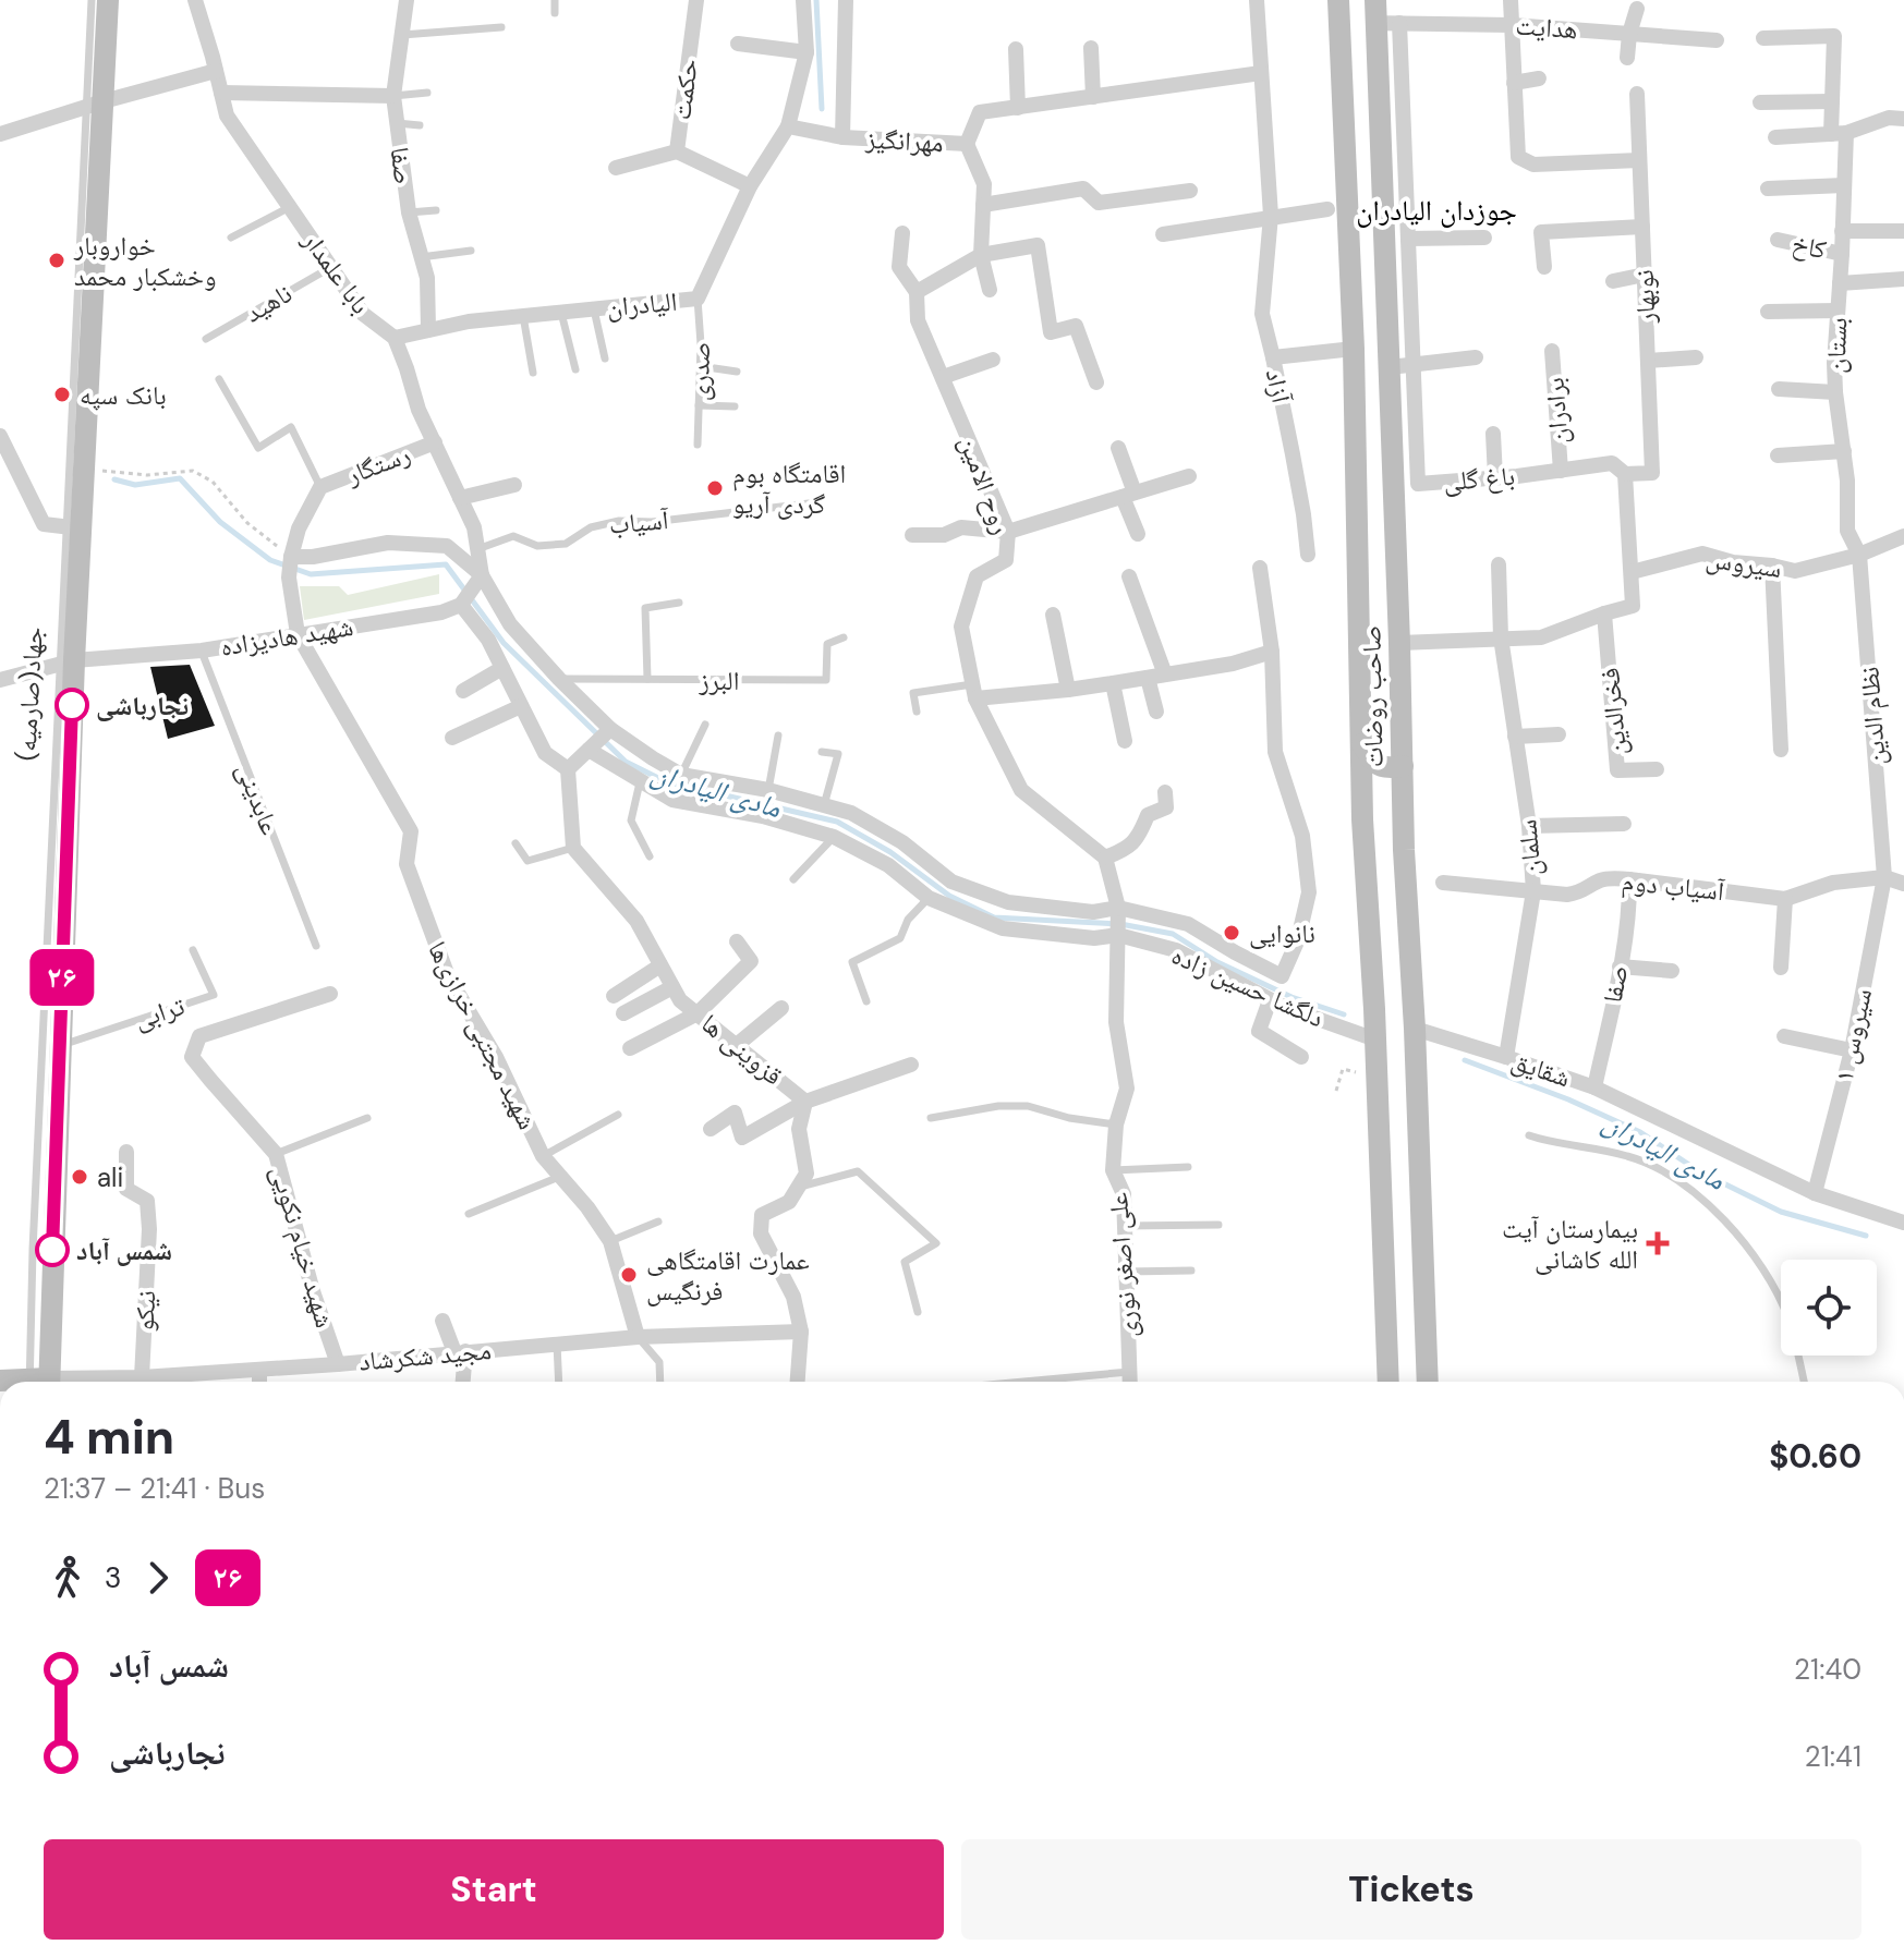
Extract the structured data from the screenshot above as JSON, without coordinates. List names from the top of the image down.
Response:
{
  "streets": {
    "street": [
      "هدایت",
      "حکمت",
      "مهرانگیز",
      "صفا",
      "کاخ",
      "بابا علمدار",
      "نوبهار",
      "الیادران",
      "بستان",
      "آزاد",
      "برادران",
      "رستگار",
      "باغ گلی",
      "روح الامین",
      "سیروس",
      "شهید هادیزاده",
      "جهاد(صارمیه)",
      "صاحب روضات",
      "فخرالدین",
      "نظام الدین",
      "سلمان",
      "آسیاب دوم",
      "دلگشا حسین زاده",
      "شهید مجتبی خرازی‌ها",
      "سیروس ۱",
      "قزوینی ها",
      "شقایق",
      "شهید خیام نکویی",
      "علی اصغر نوری",
      "نیکو",
      "مجید شکرشاد"
    ],
    "lane": [
      "ناهید",
      "صدری",
      "آسیاب",
      "البرز",
      "عابدینی",
      "ترابی"
    ]
  },
  "crossings": [
    ["هدایت", "باغ گلی"],
    ["هدایت", "صاحب روضات"],
    ["حکمت", "الیادران"],
    ["صفا", "الیادران"],
    ["صفا", "آسیاب دوم"],
    ["صفا", "شقایق"],
    ["کاخ", "بستان"],
    ["بابا علمدار", "ناهید"],
    ["بابا علمدار", "الیادران"],
    ["نوبهار", "باغ گلی"],
    ["الیادران", "صدری"],
    ["بستان", "سیروس"],
    ["بستان", "نظام الدین"],
    ["برادران", "باغ گلی"],
    ["رستگار", "شهید هادیزاده"],
    ["رستگار", "شهید مجتبی خرازی‌ها"],
    ["سیروس", "نظام الدین"],
    ["شهید هادیزاده", "جهاد(صارمیه)"],
    ["شهید هادیزاده", "عابدینی"],
    ["شهید هادیزاده", "شهید مجتبی خرازی‌ها"],
    ["البرز", "دلگشا حسین زاده"],
    ["جهاد(صارمیه)", "ترابی"],
    ["صاحب روضات", "دلگشا حسین زاده"],
    ["صاحب روضات", "شقایق"],
    ["نظام الدین", "آسیاب دوم"],
    ["نظام الدین", "سیروس ۱"],
    ["سلمان", "آسیاب دوم"],
    ["سلمان", "شقایق"],
    ["آسیاب دوم", "سیروس ۱"],
    ["دلگشا حسین زاده", "علی اصغر نوری"],
    ["شهید مجتبی خرازی‌ها", "مجید شکرشاد"],
    ["سیروس ۱", "شقایق"],
    ["شهید خیام نکویی", "مجید شکرشاد"],
    ["نیکو", "مجید شکرشاد"]
  ],
  "districts": ["جوزدان الیادران"],
  "water": ["مادی الیادران"],
  "places": {
    "other": [
      "خواروبار وخشکبار محمد",
      "بانک سپه",
      "اقامتگاه بوم گردی آریو",
      "نجارباشی",
      "نانوایی",
      "ali",
      "شمس آباد",
      "عمارت اقامتگاهی فرنگیس"
    ],
    "health": ["بیمارستان آیت الله کاشانی"]
  },
  "lines": ["bus line ۲۶"],
  "page": {
    "on_map": "۲۶",
    "heading": ["4 min", "21:37 – 21:41 · Bus", "$0.60"],
    "legs": ["3", "۲۶"],
    "list": [
      {
        "name": "شمس آباد",
        "value": "21:40"
      },
      {
        "name": "نجارباشی",
        "value": "21:41"
      }
    ],
    "buttons": ["Start", "Tickets"]
  }
}
